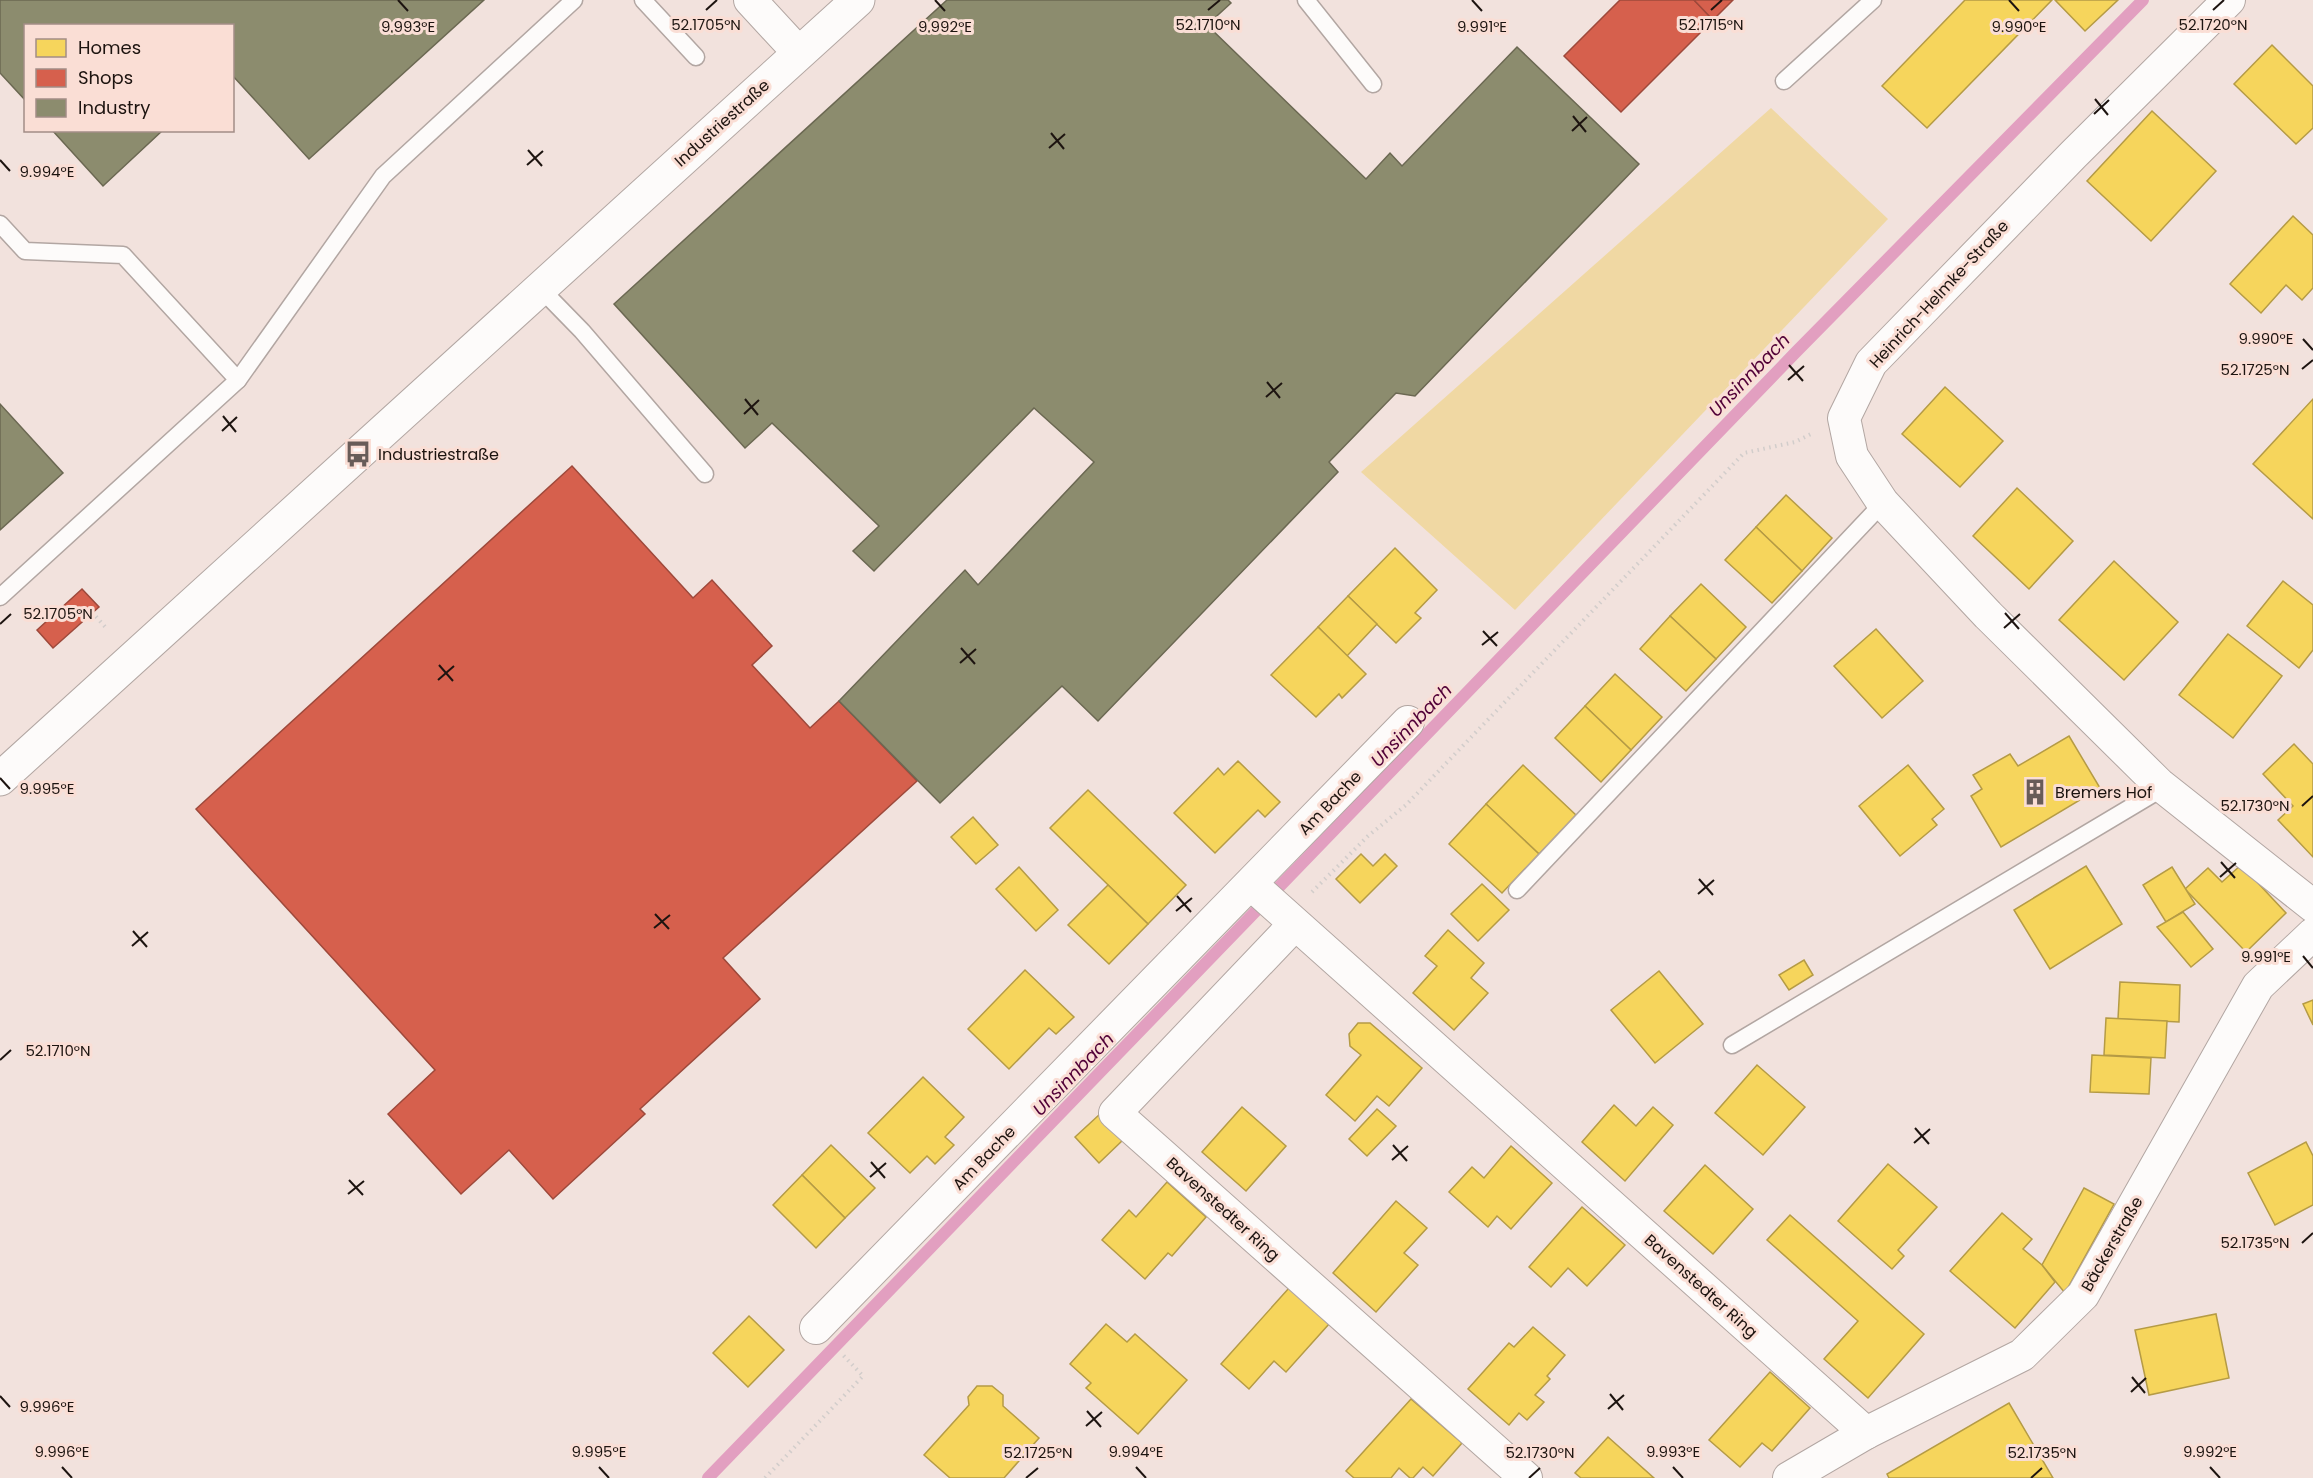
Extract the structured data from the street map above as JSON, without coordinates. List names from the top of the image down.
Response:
{
  "streets": {
    "street": [
      "Industriestraße",
      "Heinrich-Helmke-Straße",
      "Am Bache",
      "Bavenstedter Ring",
      "Bäckerstraße"
    ]
  },
  "crossings": [
    ["Am Bache", "Bavenstedter Ring"],
    ["Bavenstedter Ring", "Bäckerstraße"]
  ],
  "water": ["Unsinnbach"],
  "places": {
    "bus stop": ["Industriestraße"],
    "building": ["Bremers Hof"]
  },
  "legend": ["Homes", "Shops", "Industry"],
  "coordinates": [
    "52.1705°N",
    "52.1710°N",
    "52.1715°N",
    "52.1720°N",
    "9.993°E",
    "9.992°E",
    "9.991°E",
    "9.990°E",
    "9.994°E",
    "52.1725°N",
    "9.995°E",
    "52.1730°N",
    "52.1735°N",
    "9.996°E"
  ]
}
